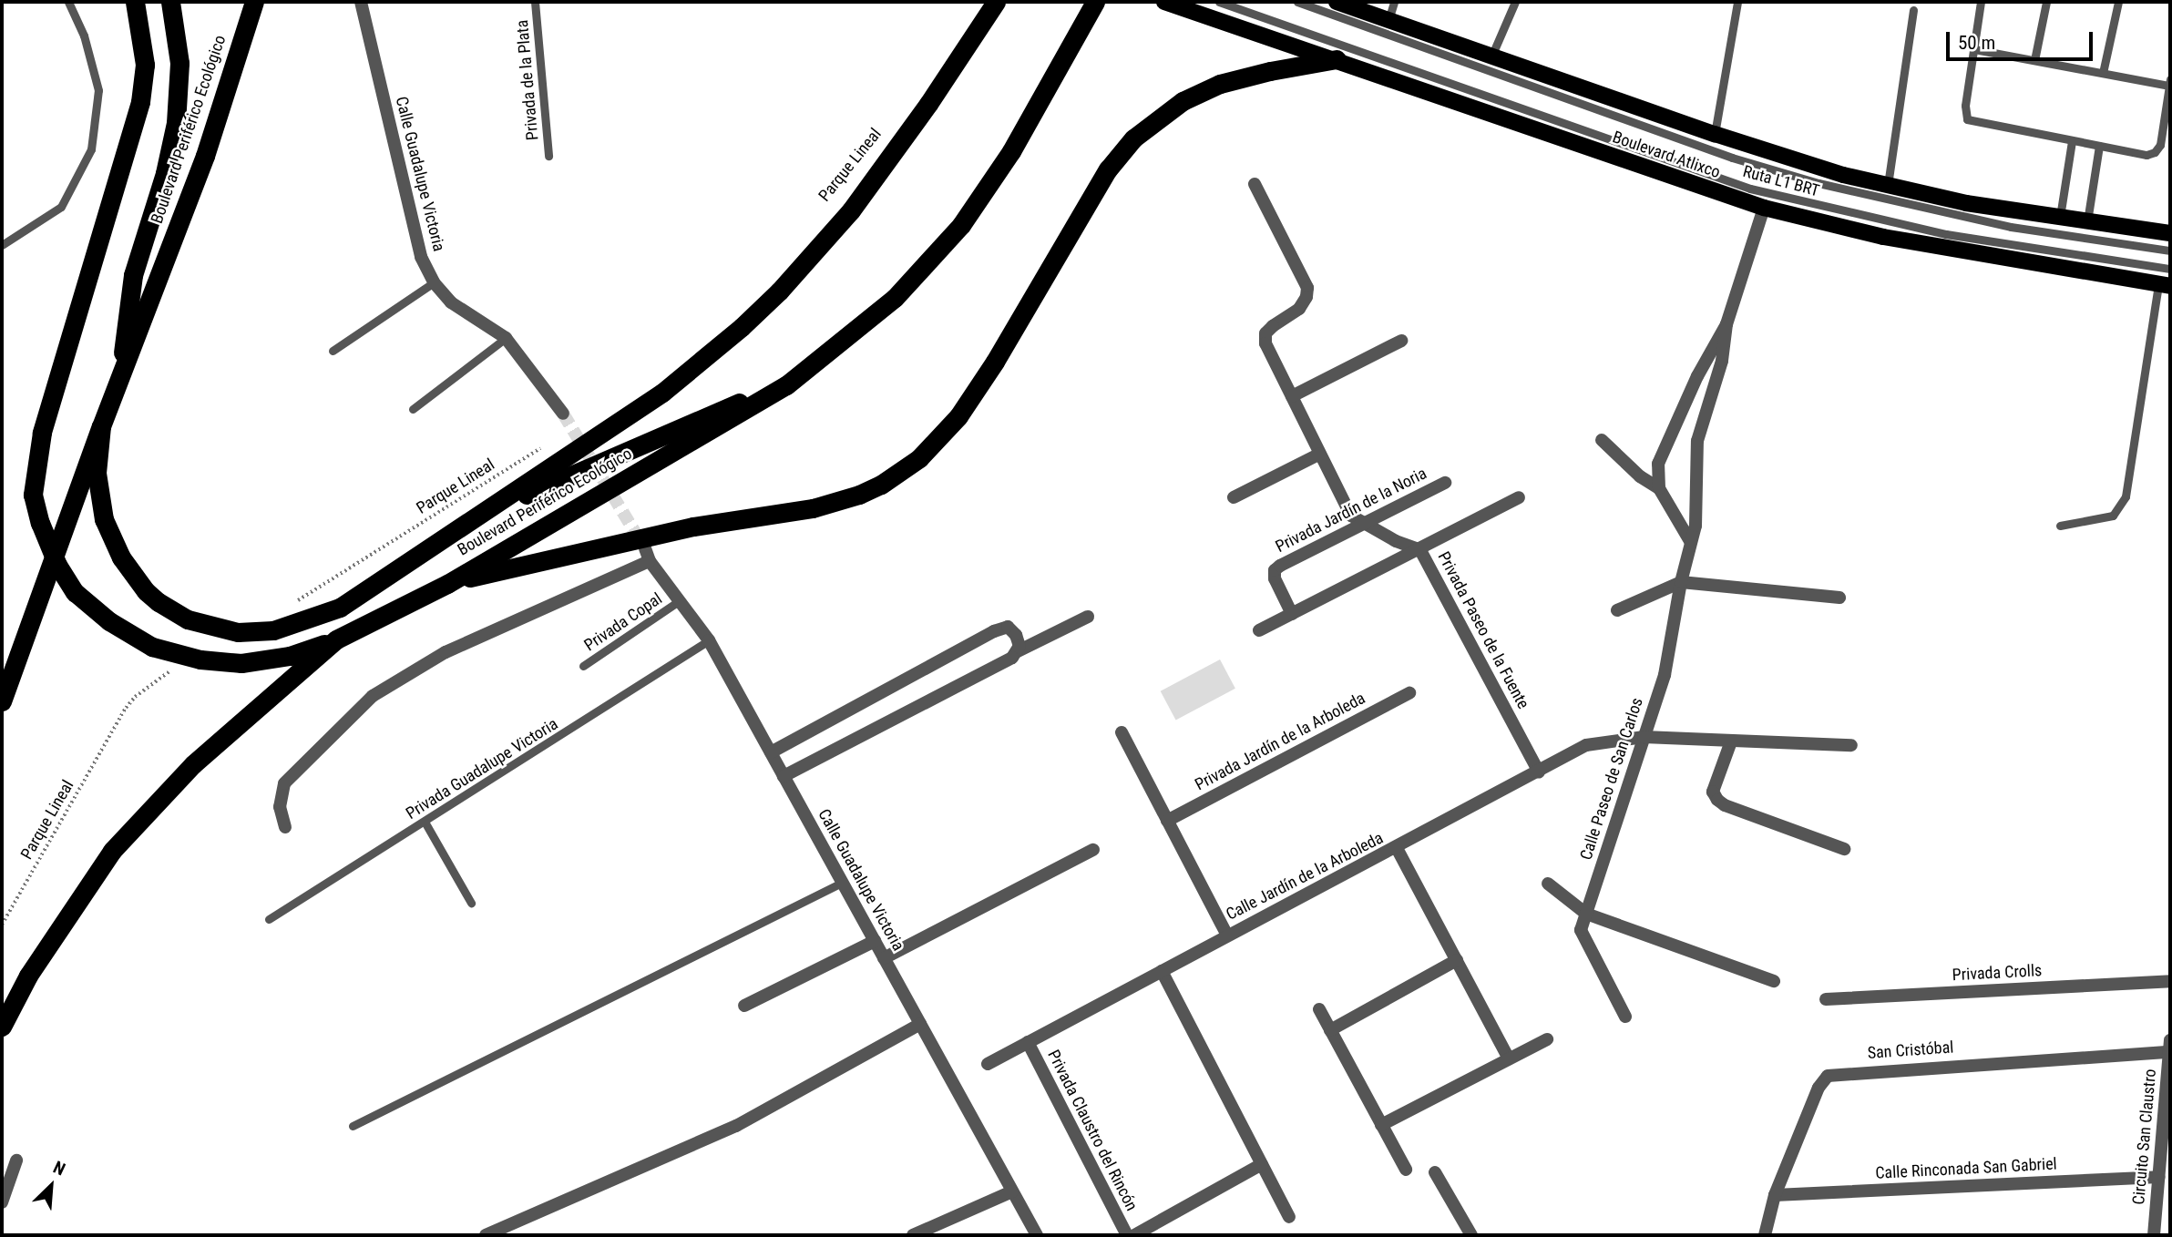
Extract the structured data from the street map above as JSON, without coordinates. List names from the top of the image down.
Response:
{
  "streets": {
    "highway": ["Boulevard Periférico Ecológico"],
    "main road": ["Boulevard Atlixco"],
    "street": [
      "Calle Guadalupe Victoria",
      "Privada Jardín de la Noria",
      "Privada Paseo de la Fuente",
      "Privada Jardín de la Arboleda",
      "Calle Paseo de San Carlos",
      "Calle Jardín de la Arboleda",
      "Privada Crolls",
      "San Cristóbal",
      "Privada Claustro del Rincón",
      "Circuito San Claustro",
      "Calle Rinconada San Gabriel"
    ],
    "lane": [
      "Privada de la Plata",
      "Ruta L1 BRT",
      "Privada Copal",
      "Privada Guadalupe Victoria"
    ],
    "path": ["Parque Lineal"]
  },
  "crossings": [
    ["Boulevard Atlixco", "Calle Paseo de San Carlos"],
    ["Calle Guadalupe Victoria", "Privada Copal"],
    ["Calle Guadalupe Victoria", "Privada Guadalupe Victoria"],
    ["Privada Jardín de la Noria", "Privada Paseo de la Fuente"],
    ["Privada Paseo de la Fuente", "Calle Jardín de la Arboleda"],
    ["Calle Paseo de San Carlos", "Calle Jardín de la Arboleda"],
    ["Calle Jardín de la Arboleda", "Privada Claustro del Rincón"],
    ["San Cristóbal", "Circuito San Claustro"],
    ["San Cristóbal", "Calle Rinconada San Gabriel"],
    ["Circuito San Claustro", "Calle Rinconada San Gabriel"]
  ],
  "scale_bar": "50 m",
  "north": "top right"
}
